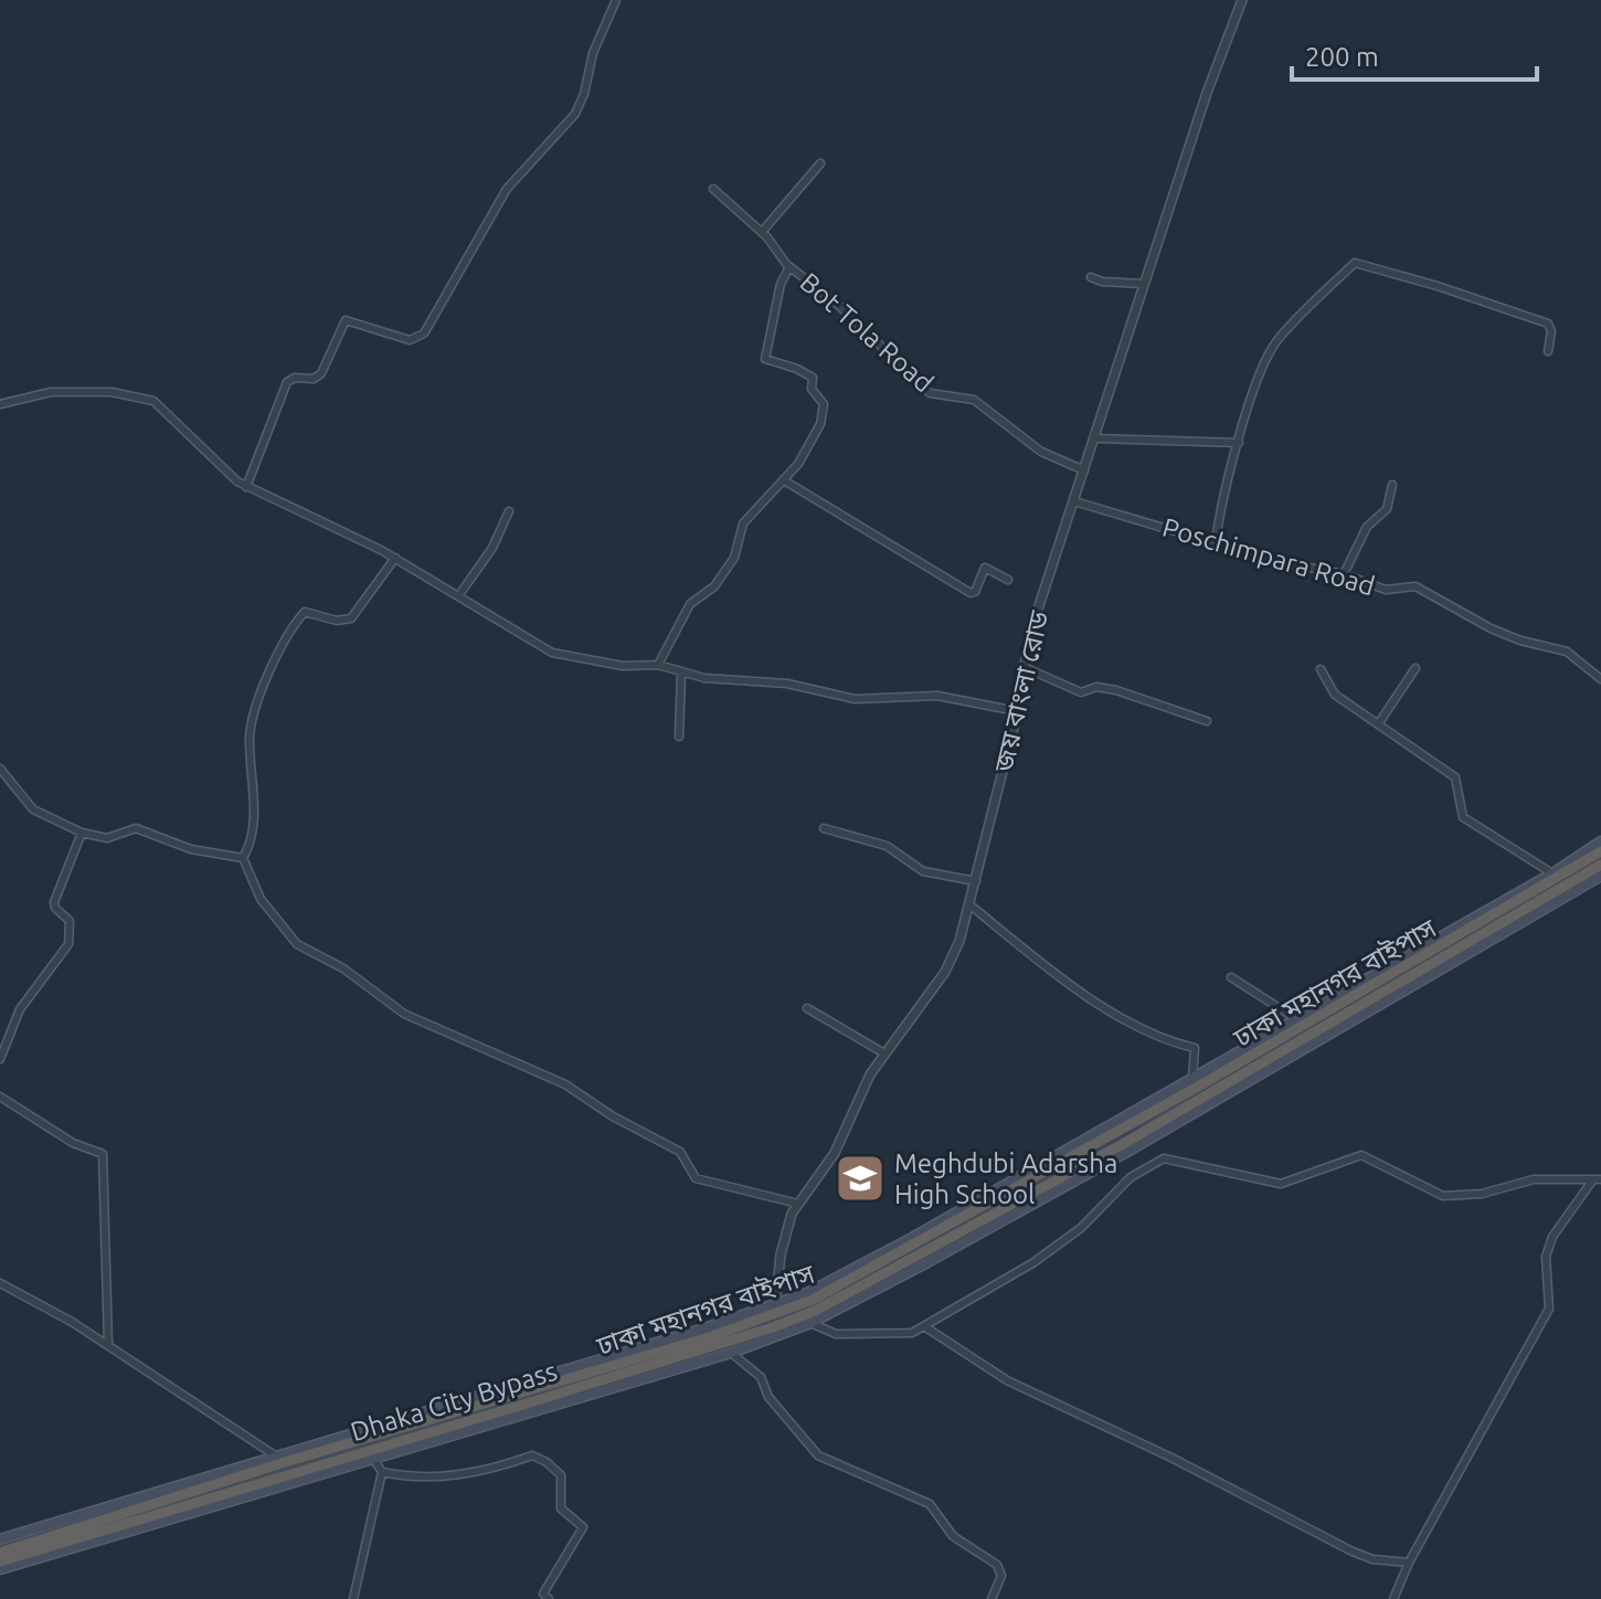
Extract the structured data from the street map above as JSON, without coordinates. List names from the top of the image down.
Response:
{
  "streets": {
    "highway": ["ঢাকা মহানগর বাইপাস", "Dhaka City Bypass"],
    "street": ["Bot Tola Road", "Poschimpara Road", "জয় বাংলা রোড"]
  },
  "crossings": [
    ["Bot Tola Road", "জয় বাংলা রোড"],
    ["Poschimpara Road", "জয় বাংলা রোড"]
  ],
  "places": {
    "school or university": ["Meghdubi Adarsha High School"]
  },
  "scale_bar": "200 m"
}
